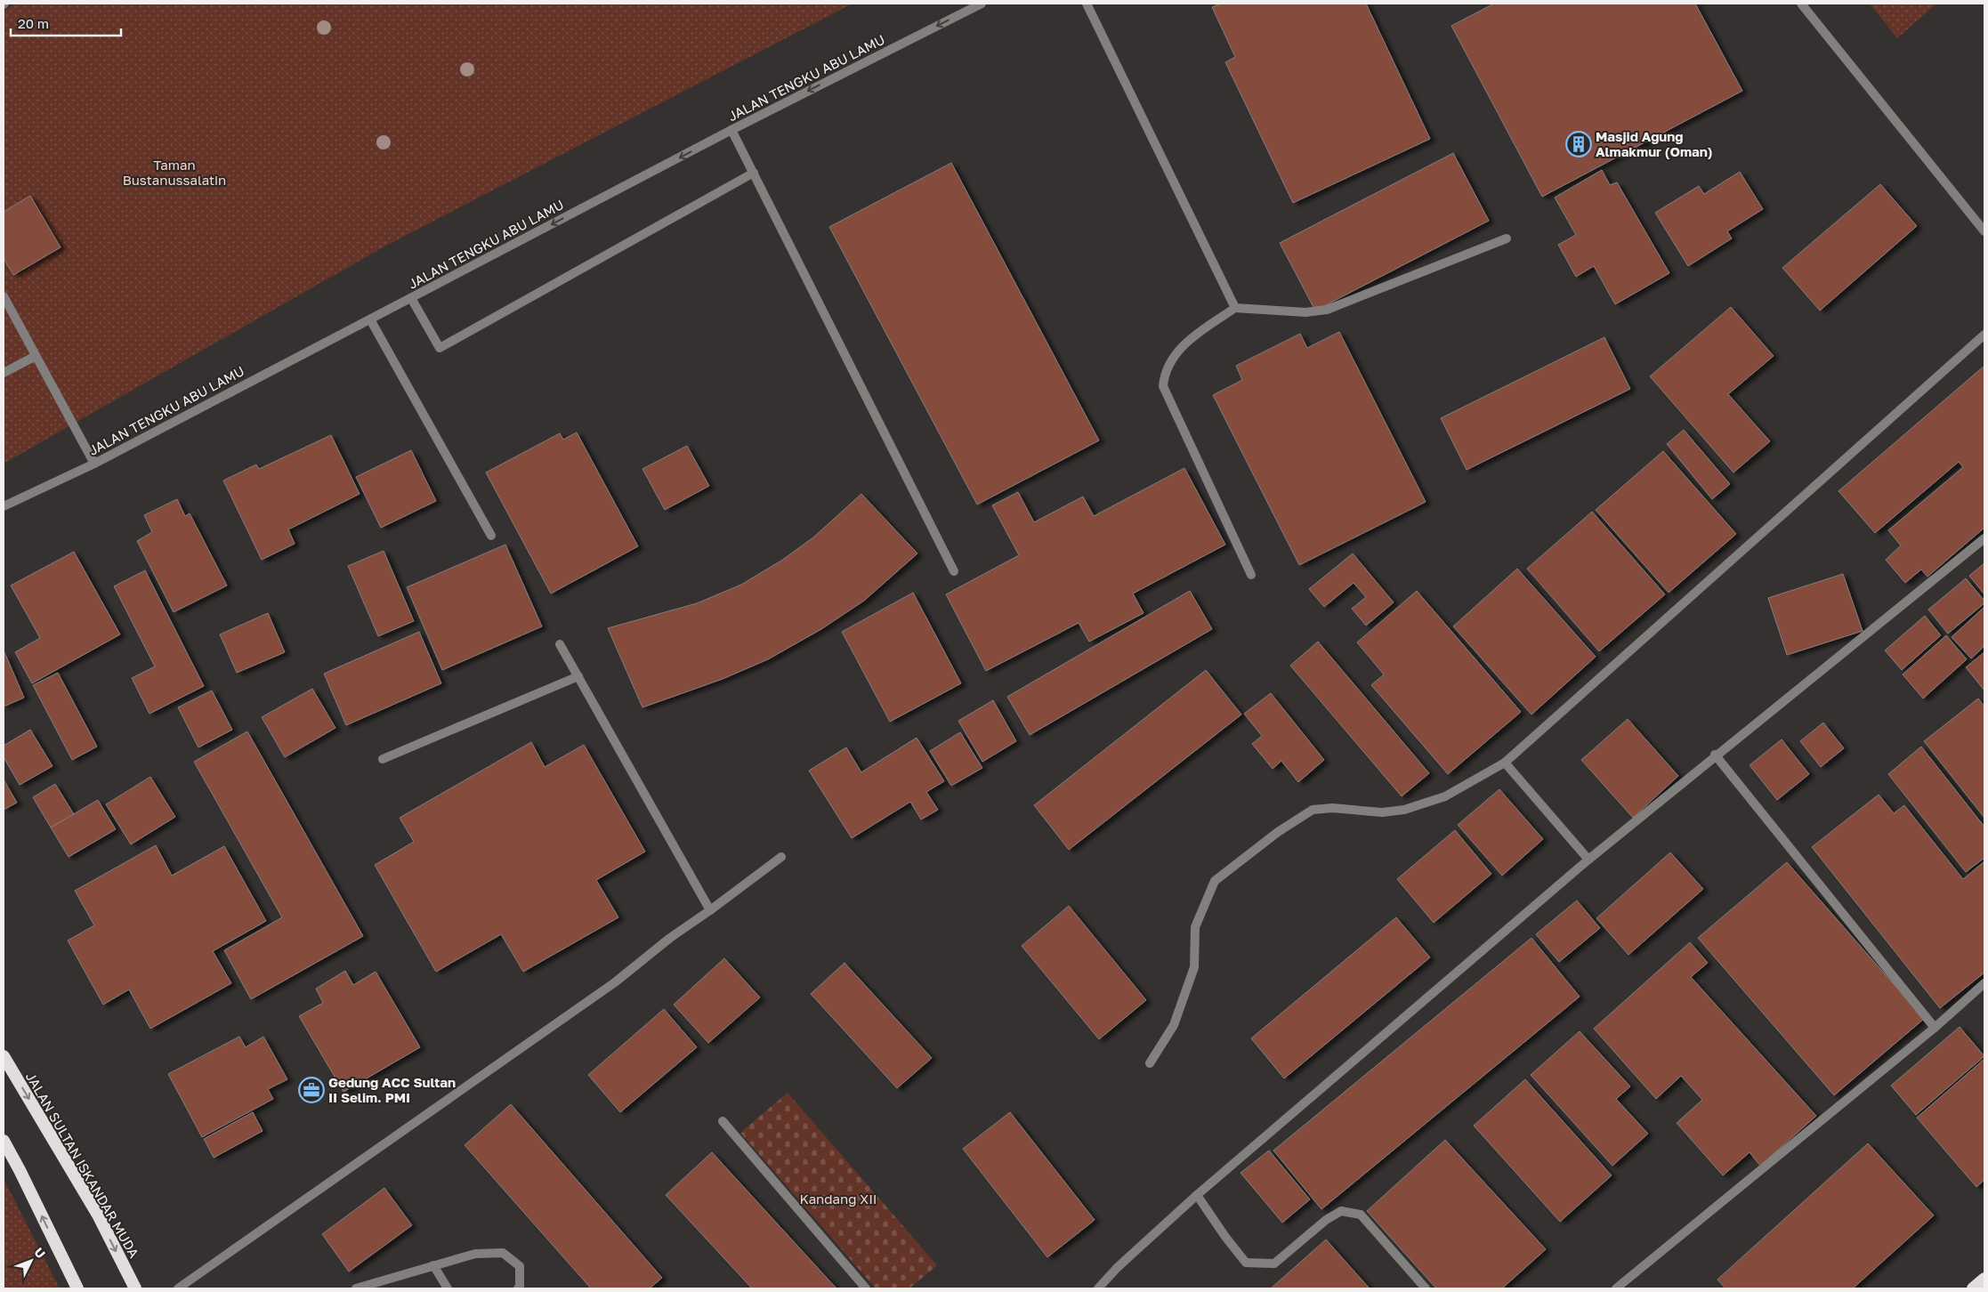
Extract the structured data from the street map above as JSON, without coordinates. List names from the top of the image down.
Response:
{
  "streets": {
    "highway": ["JALAN SULTAN ISKANDAR MUDA"],
    "street": ["JALAN TENGKU ABU LAMU"]
  },
  "one_way": ["JALAN TENGKU ABU LAMU"],
  "parks": ["Taman Bustanussalatin", "Kandang XII"],
  "places": {
    "building": ["Masjid Agung Almakmur (Oman)"],
    "office": ["Gedung ACC Sultan II Selim. PMI"]
  },
  "scale_bar": "20 m",
  "north": "top right"
}
